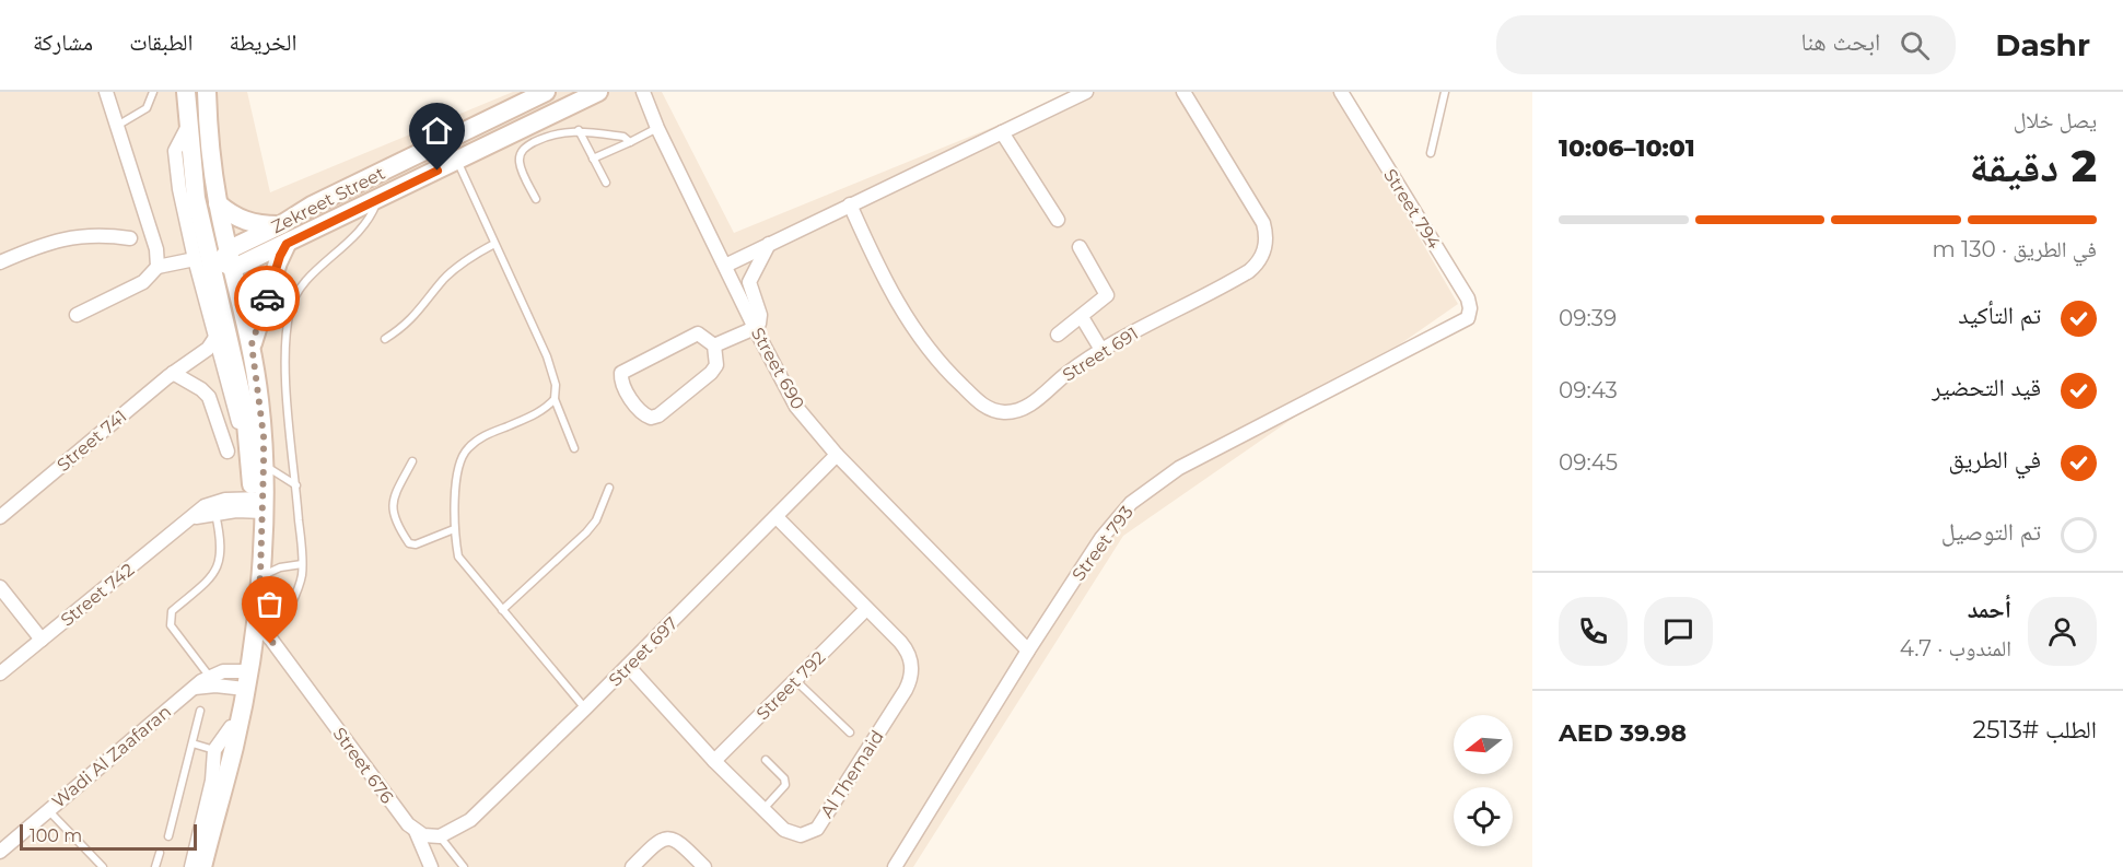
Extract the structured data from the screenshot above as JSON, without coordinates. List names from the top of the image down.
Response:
{
  "streets": {
    "street": [
      "Zekreet Street",
      "Street 794",
      "Street 691",
      "Street 690",
      "Street 741",
      "Street 793",
      "Street 742",
      "Street 697",
      "Street 792",
      "Wadi Al Zaafaran",
      "Street 676",
      "Al Themaid"
    ]
  },
  "crossings": [
    ["Street 794", "Street 793"],
    ["Street 690", "Street 793"],
    ["Street 690", "Street 697"],
    ["Street 697", "Al Themaid"],
    ["Street 792", "Al Themaid"]
  ],
  "scale_bar": "100 m",
  "north": "left",
  "page": {
    "header": "Dashr",
    "search": "ابحث هنا",
    "nav": ["الخريطة", "الطبقات", "مشاركة"],
    "heading": ["2 دقيقة", "يصل خلال", "10:01–10:06"],
    "panel": [
      "أحمد",
      "المندوب · 4.7",
      "الطلب #2513",
      "AED 39.98"
    ],
    "bar": "في الطريق · 130 m",
    "list": [
      ["تم التأكيد", "09:39"],
      ["قيد التحضير", "09:43"],
      ["في الطريق", "09:45"],
      "تم التوصيل"
    ],
    "scale": "100 m"
  }
}
